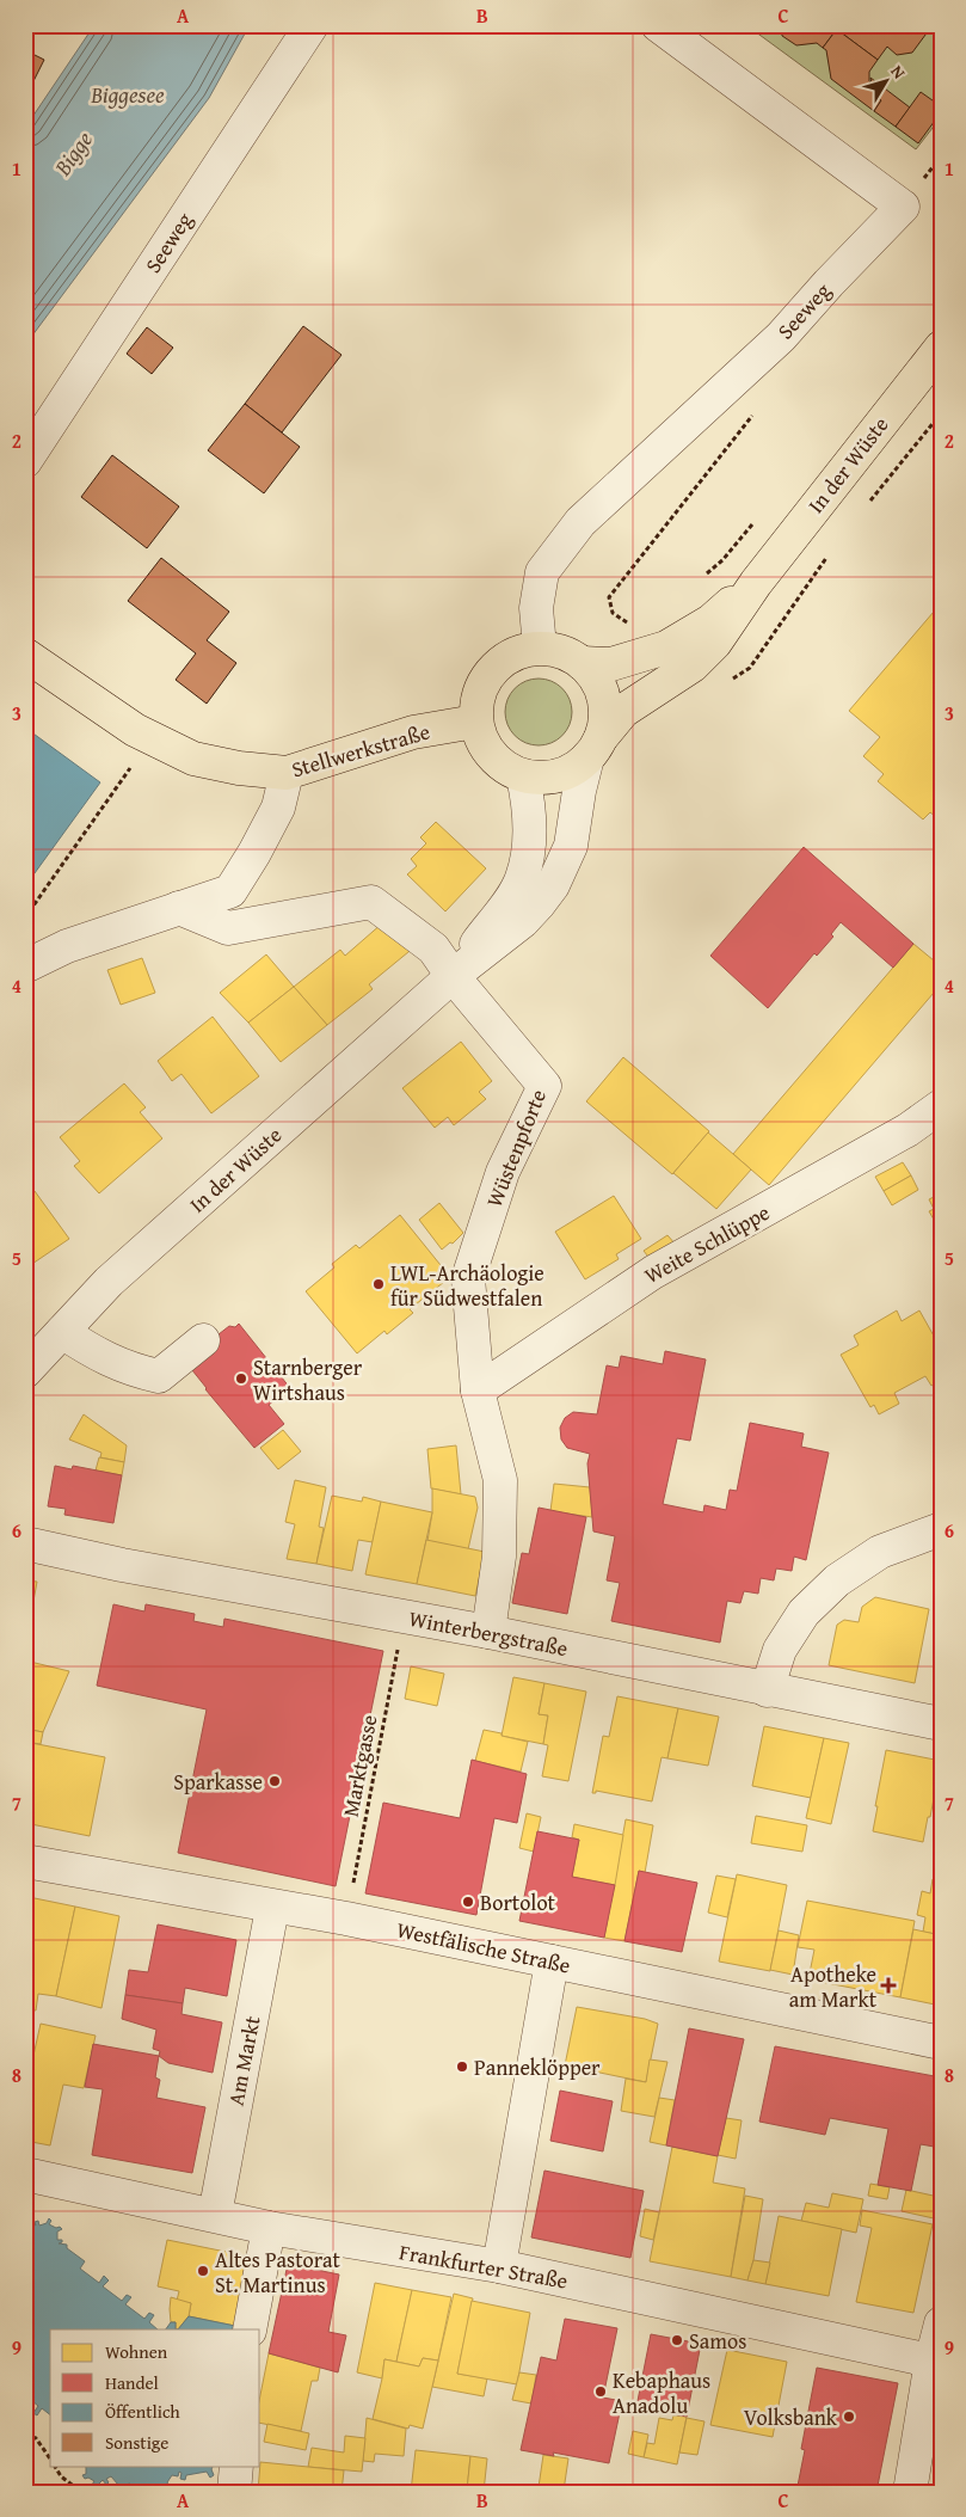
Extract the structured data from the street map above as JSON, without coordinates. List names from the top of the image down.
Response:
{
  "streets": {
    "main road": ["In der Wüste", "Stellwerkstraße"],
    "street": [
      "Seeweg",
      "Wüstenpforte",
      "Weite Schlüppe",
      "Winterbergstraße",
      "Westfälische Straße",
      "Am Markt",
      "Frankfurter Straße"
    ],
    "path": ["Marktgasse"]
  },
  "crossings": [
    ["Seeweg", "In der Wüste"],
    ["Seeweg", "Stellwerkstraße"],
    ["In der Wüste", "Stellwerkstraße"],
    ["In der Wüste", "Wüstenpforte"],
    ["Wüstenpforte", "Weite Schlüppe"],
    ["Wüstenpforte", "Winterbergstraße"],
    ["Winterbergstraße", "Marktgasse"],
    ["Marktgasse", "Westfälische Straße"],
    ["Westfälische Straße", "Am Markt"],
    ["Am Markt", "Frankfurter Straße"]
  ],
  "water": ["Biggesee", "Bigge"],
  "places": {
    "other": [
      "LWL-Archäologie für Südwestfalen",
      "Starnberger Wirtshaus",
      "Sparkasse",
      "Bortolot",
      "Panneklöpper",
      "Altes Pastorat St. Martinus",
      "Samos",
      "Kebaphaus Anadolu",
      "Volksbank"
    ],
    "health": ["Apotheke am Markt"]
  },
  "legend": [
    "Wohnen",
    "Handel",
    "Öffentlich",
    "Sonstige"
  ],
  "north": "top right",
  "grid": {
    "columns": ["A", "B", "C"],
    "rows": [
      "1",
      "2",
      "3",
      "4",
      "5",
      "6",
      "7",
      "8",
      "9"
    ]
  }
}
